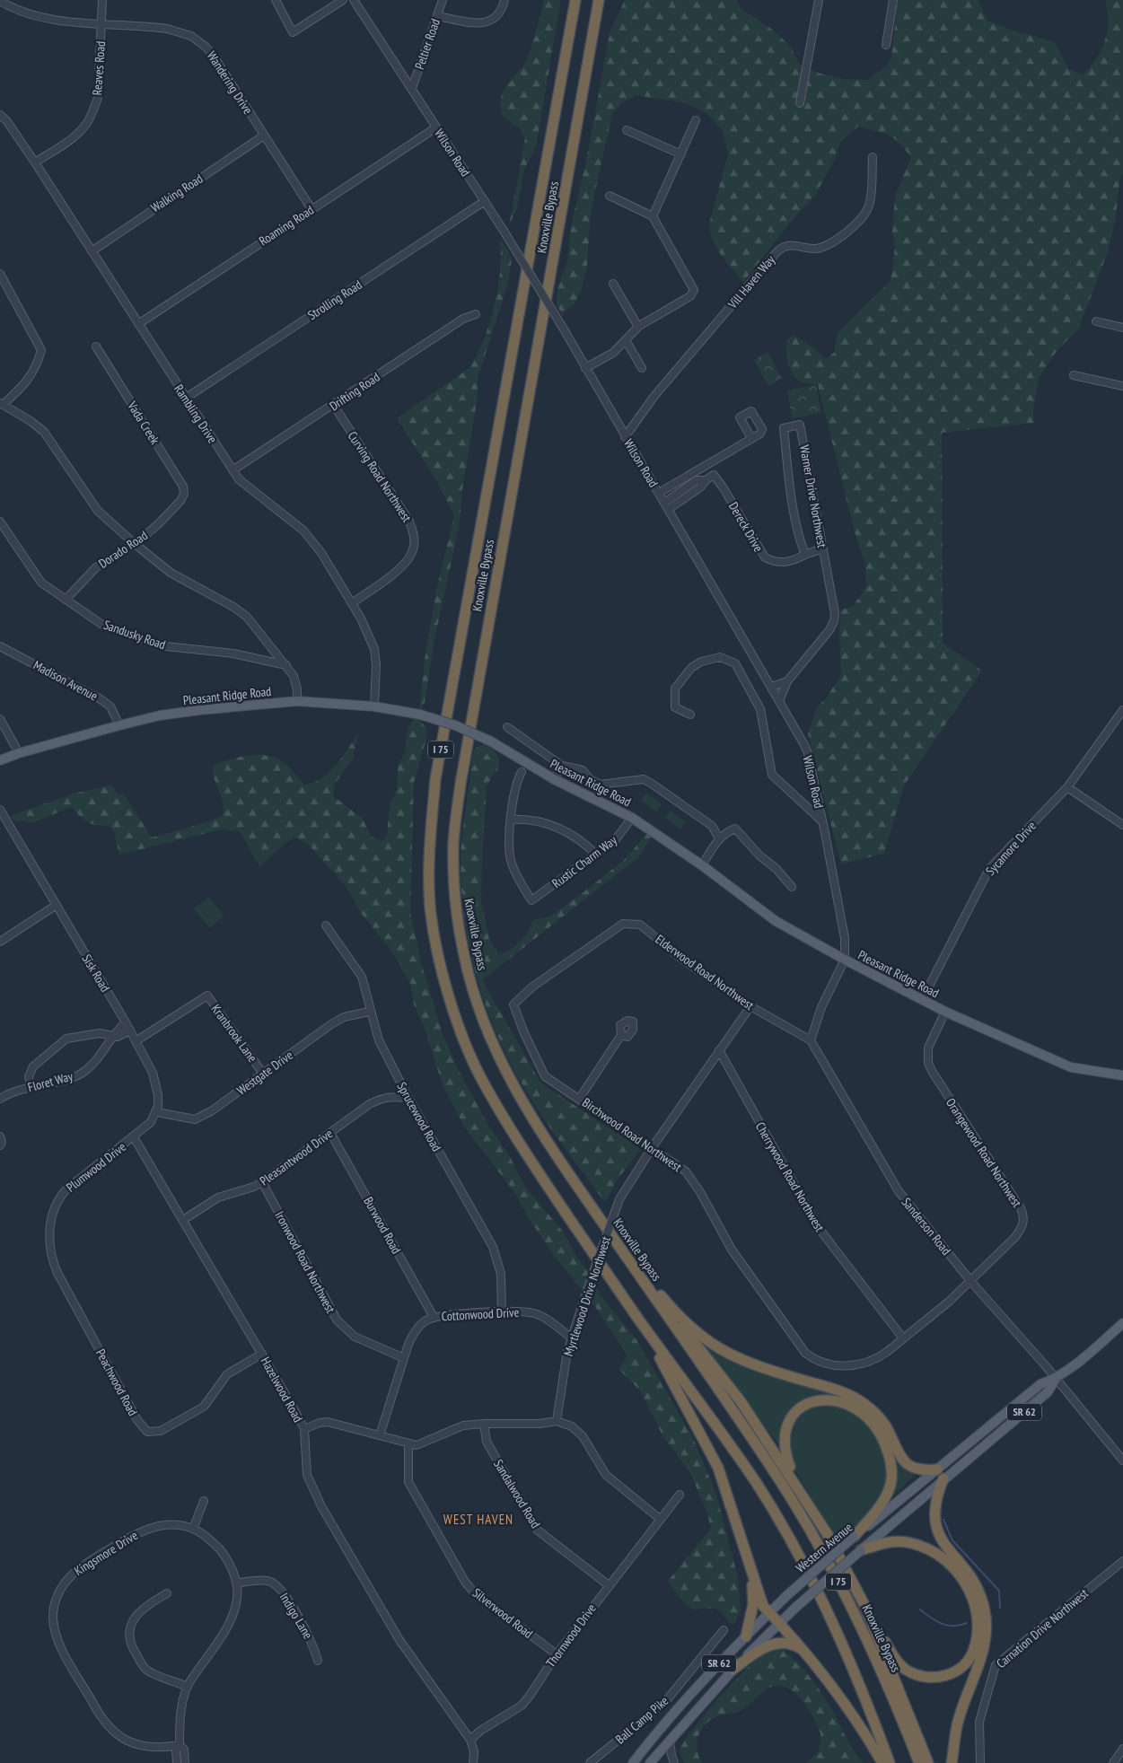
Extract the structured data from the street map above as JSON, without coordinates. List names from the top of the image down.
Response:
{
  "streets": {
    "highway": ["Knoxville Bypass", "I 75"],
    "main road": ["Pleasant Ridge Road", "SR 62", "Western Avenue"],
    "street": [
      "Peltier Road",
      "Reaves Road",
      "Wandering Drive",
      "Wilson Road",
      "Walking Road",
      "Roaming Road",
      "Vill Haven Way",
      "Strolling Road",
      "Drifting Road",
      "Rambling Drive",
      "Vada Creek",
      "Curving Road Northwest",
      "Warner Drive Northwest",
      "Dereck Drive",
      "Dorado Road",
      "Sandusky Road",
      "Madison Avenue",
      "Sycamore Drive",
      "Rustic Charm Way",
      "Elderwood Road Northwest",
      "Sisk Road",
      "Kranbrook Lane",
      "Westgate Drive",
      "Floret Way",
      "Sprucewood Road",
      "Birchwood Road Northwest",
      "Orangewood Road Northwest",
      "Pleasantwood Drive",
      "Plumwood Drive",
      "Cherrywood Road Northwest",
      "Burwood Road",
      "Sanderson Road",
      "Ironwood Road Northwest",
      "Myrtlewood Drive Northwest",
      "Cottonwood Drive",
      "Peachwood Road",
      "Hazelwood Road",
      "Sandalwood Road",
      "Kingsmore Drive",
      "Silverwood Road",
      "Indigo Lane",
      "Carnation Drive Northwest",
      "Thornwood Drive",
      "Ball Camp Pike"
    ]
  },
  "crossings": [
    ["Peltier Road", "Wilson Road"],
    ["Reaves Road", "Wandering Drive"],
    ["Reaves Road", "Rambling Drive"],
    ["Wandering Drive", "Walking Road"],
    ["Wandering Drive", "Roaming Road"],
    ["Wilson Road", "Roaming Road"],
    ["Wilson Road", "Vill Haven Way"],
    ["Wilson Road", "Strolling Road"],
    ["Wilson Road", "Warner Drive Northwest"],
    ["Wilson Road", "Pleasant Ridge Road"],
    ["Walking Road", "Rambling Drive"],
    ["Roaming Road", "Rambling Drive"],
    ["Strolling Road", "Rambling Drive"],
    ["Drifting Road", "Rambling Drive"],
    ["Drifting Road", "Curving Road Northwest"],
    ["Rambling Drive", "Curving Road Northwest"],
    ["Rambling Drive", "Pleasant Ridge Road"],
    ["Vada Creek", "Dorado Road"],
    ["Warner Drive Northwest", "Dereck Drive"],
    ["Dorado Road", "Sandusky Road"],
    ["Madison Avenue", "Pleasant Ridge Road"],
    ["Pleasant Ridge Road", "Sycamore Drive"],
    ["Pleasant Ridge Road", "Rustic Charm Way"],
    ["Pleasant Ridge Road", "Orangewood Road Northwest"],
    ["Elderwood Road Northwest", "Birchwood Road Northwest"],
    ["Elderwood Road Northwest", "Sanderson Road"],
    ["Elderwood Road Northwest", "Myrtlewood Drive Northwest"],
    ["Sisk Road", "Kranbrook Lane"],
    ["Sisk Road", "Westgate Drive"],
    ["Sisk Road", "Floret Way"],
    ["Kranbrook Lane", "Westgate Drive"],
    ["Westgate Drive", "Sprucewood Road"],
    ["Sprucewood Road", "Pleasantwood Drive"],
    ["Sprucewood Road", "Cottonwood Drive"],
    ["Birchwood Road Northwest", "Orangewood Road Northwest"],
    ["Birchwood Road Northwest", "Cherrywood Road Northwest"],
    ["Birchwood Road Northwest", "Myrtlewood Drive Northwest"],
    ["Orangewood Road Northwest", "Cherrywood Road Northwest"],
    ["Orangewood Road Northwest", "Sanderson Road"],
    ["Pleasantwood Drive", "Burwood Road"],
    ["Pleasantwood Drive", "Ironwood Road Northwest"],
    ["Pleasantwood Drive", "Hazelwood Road"],
    ["Plumwood Drive", "Peachwood Road"],
    ["Plumwood Drive", "Hazelwood Road"],
    ["Cherrywood Road Northwest", "Myrtlewood Drive Northwest"],
    ["Burwood Road", "Cottonwood Drive"],
    ["Sanderson Road", "Western Avenue"],
    ["Ironwood Road Northwest", "Cottonwood Drive"],
    ["Myrtlewood Drive Northwest", "Cottonwood Drive"],
    ["Peachwood Road", "Hazelwood Road"],
    ["Hazelwood Road", "Thornwood Drive"],
    ["Sandalwood Road", "Thornwood Drive"],
    ["Kingsmore Drive", "Indigo Lane"],
    ["Silverwood Road", "Thornwood Drive"]
  ],
  "districts": ["WEST HAVEN"]
}
